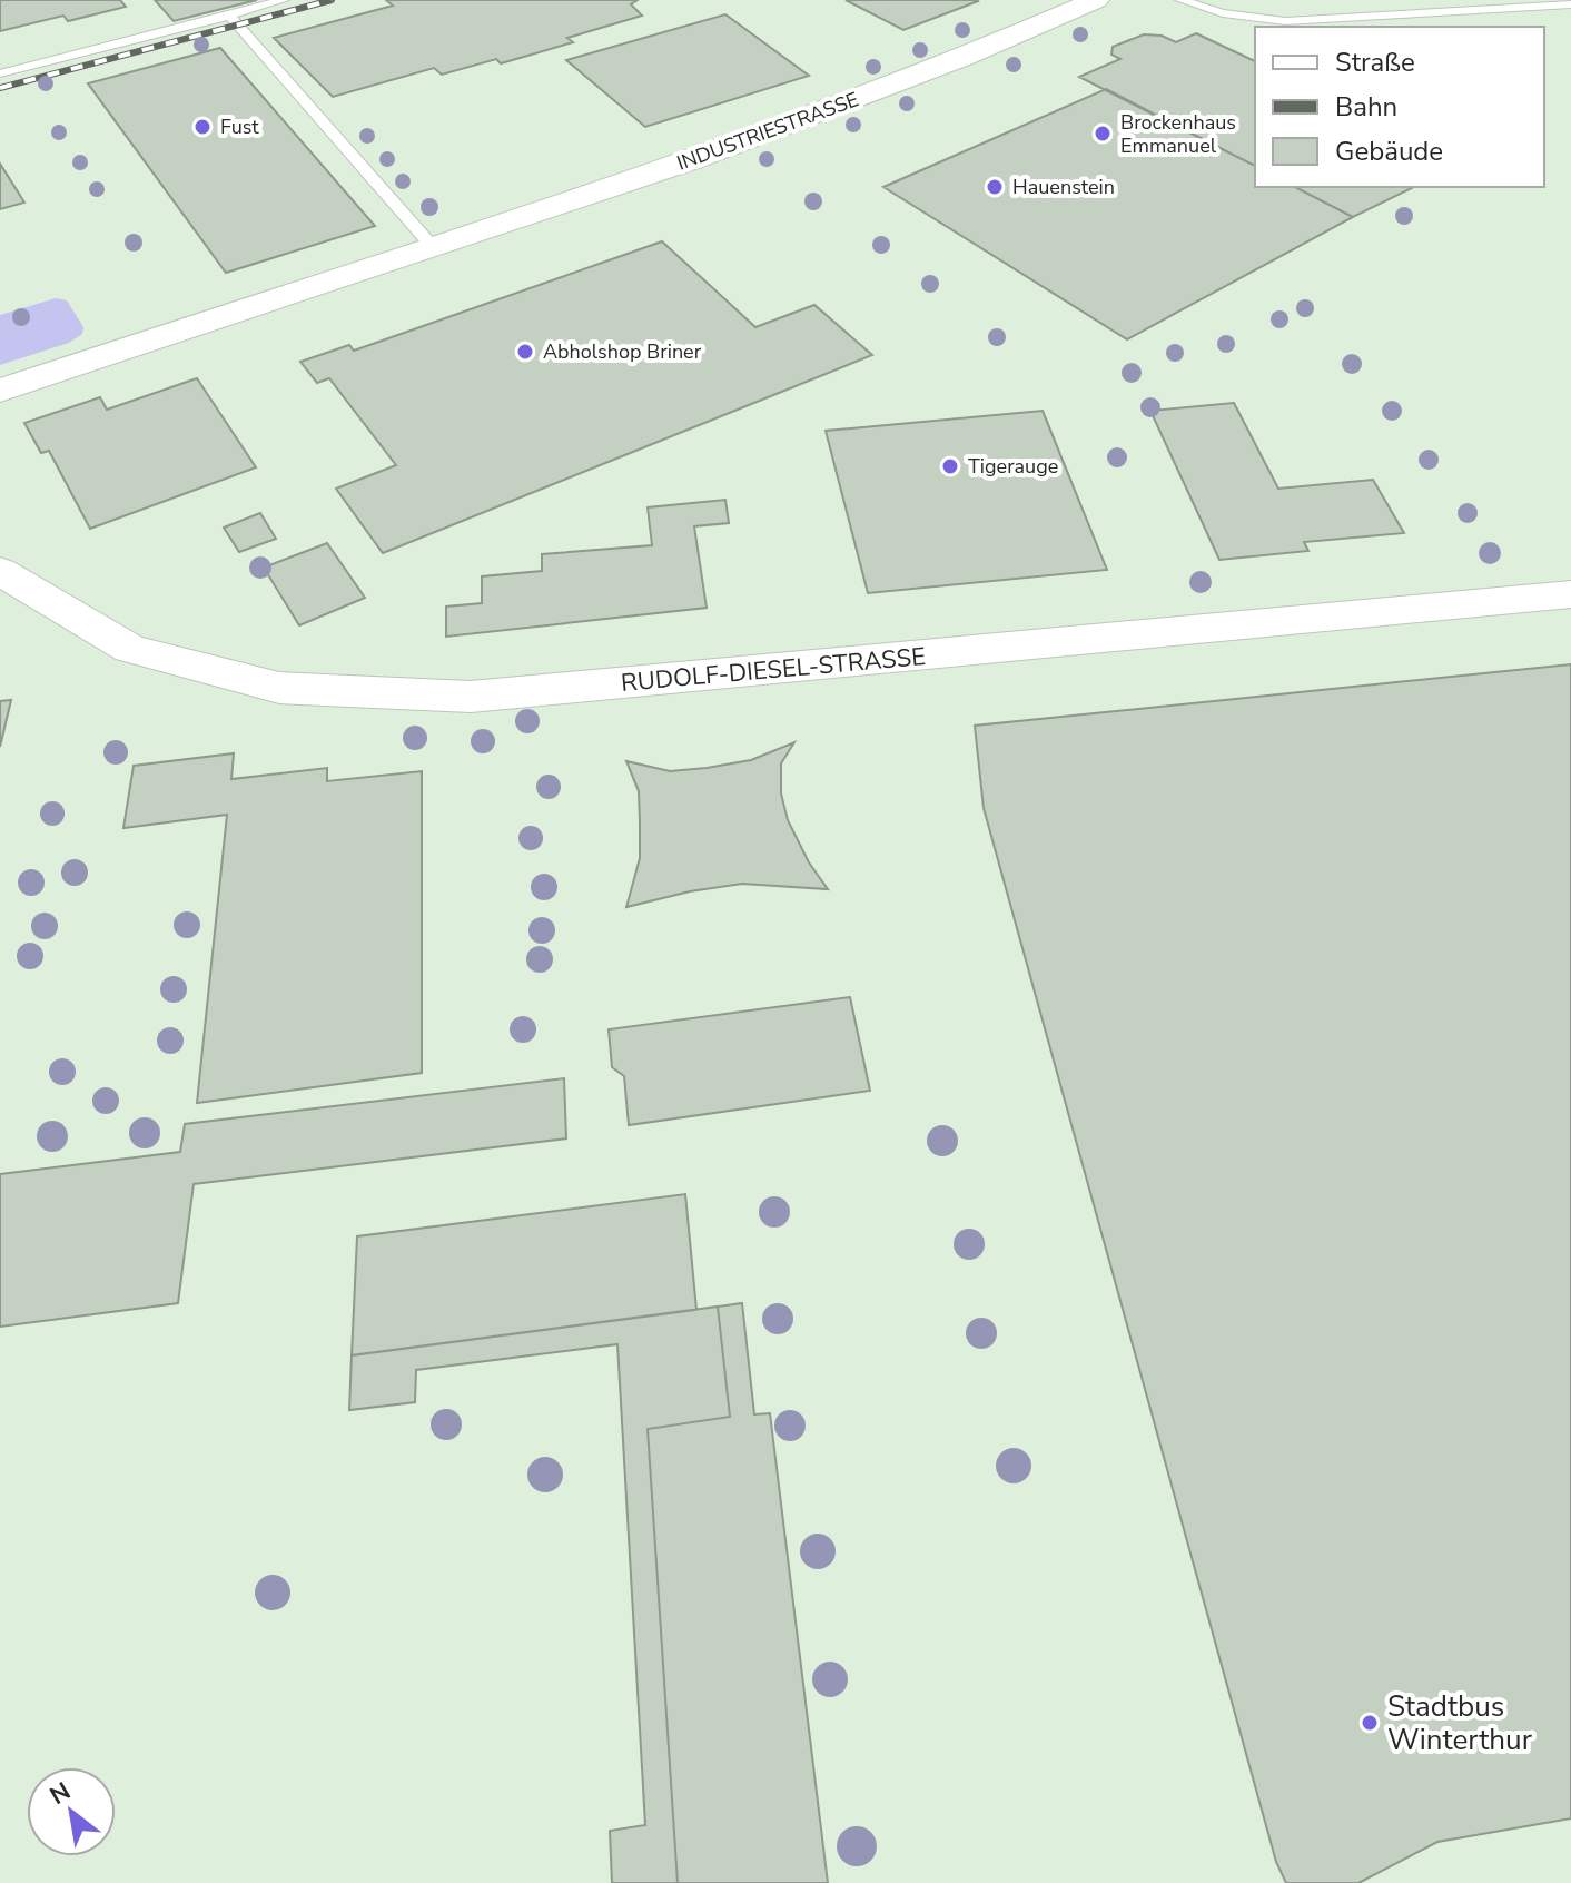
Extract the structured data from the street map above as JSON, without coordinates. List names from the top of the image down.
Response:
{
  "streets": {
    "street": ["INDUSTRIESTRASSE", "RUDOLF-DIESEL-STRASSE"]
  },
  "places": [
    "Fust",
    "Brockenhaus Emmanuel",
    "Hauenstein",
    "Abholshop Briner",
    "Tigerauge",
    "Stadtbus Winterthur"
  ],
  "legend": ["Straße", "Bahn", "Gebäude"],
  "north": "top left"
}
